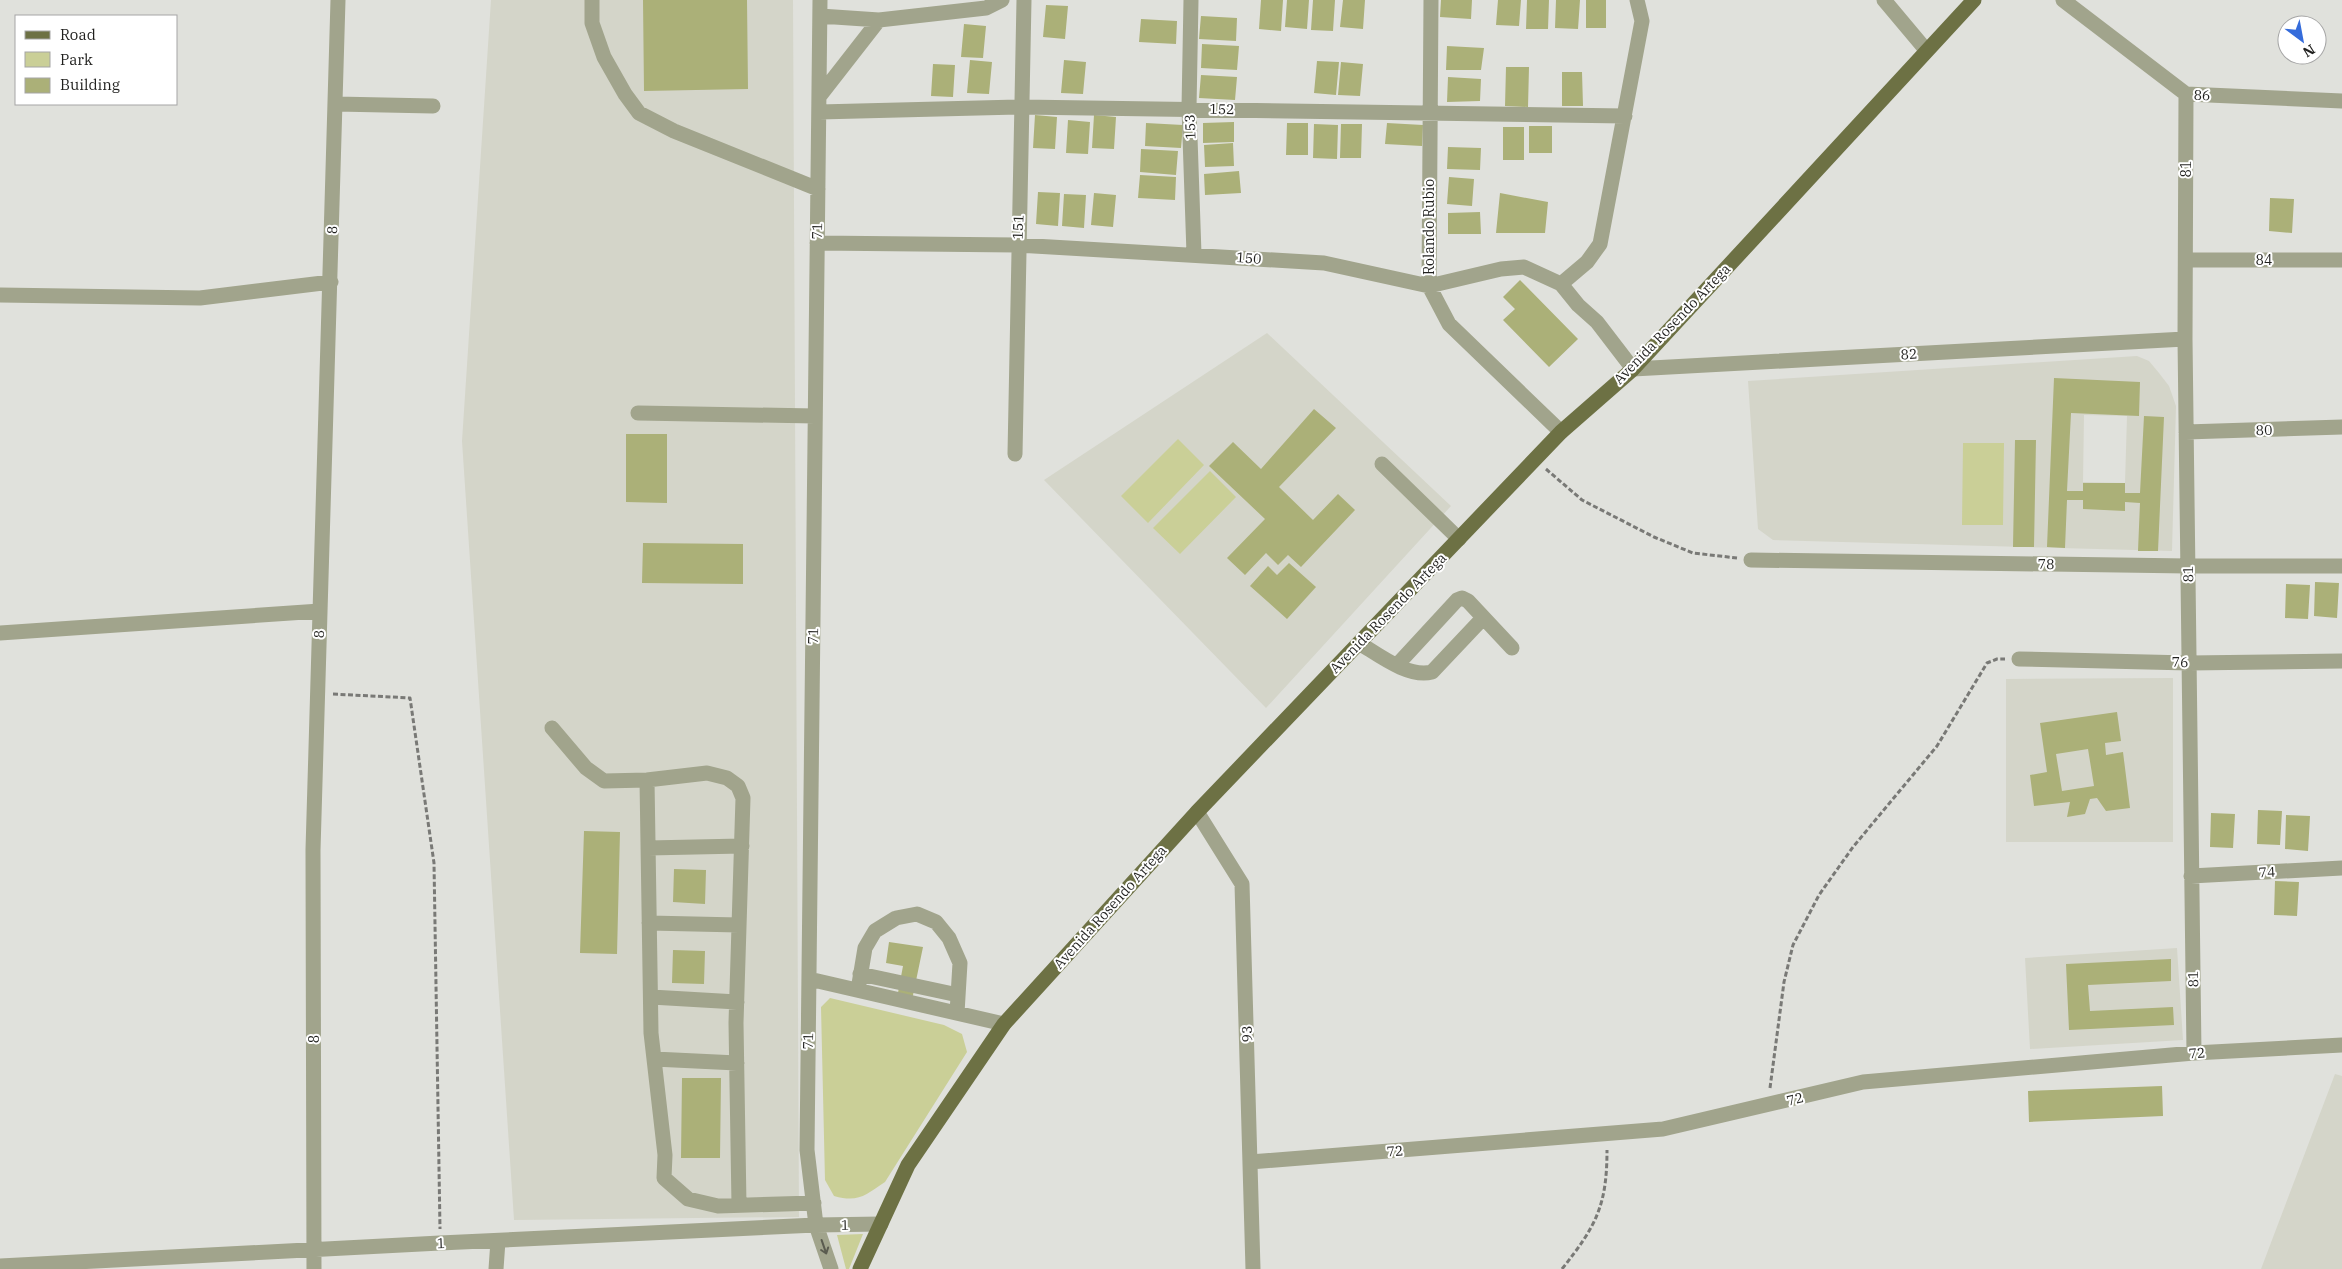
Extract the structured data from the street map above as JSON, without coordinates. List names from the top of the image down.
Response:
{
  "streets": {
    "main road": ["Avenida Rosendo Artega"],
    "street": [
      "86",
      "152",
      "153",
      "81",
      "151",
      "Rolando Rubio",
      "8",
      "71",
      "150",
      "84",
      "82",
      "80",
      "78",
      "76",
      "74",
      "93",
      "72",
      "1"
    ]
  },
  "crossings": [
    ["86", "81"],
    ["152", "153"],
    ["152", "151"],
    ["152", "Rolando Rubio"],
    ["152", "71"],
    ["153", "150"],
    ["81", "84"],
    ["81", "82"],
    ["81", "80"],
    ["81", "78"],
    ["81", "76"],
    ["81", "74"],
    ["81", "72"],
    ["151", "150"],
    ["Rolando Rubio", "150"],
    ["Rolando Rubio", "Avenida Rosendo Artega"],
    ["8", "1"],
    ["71", "150"],
    ["71", "1"],
    ["150", "Avenida Rosendo Artega"],
    ["150", "82"],
    ["Avenida Rosendo Artega", "82"],
    ["Avenida Rosendo Artega", "93"],
    ["Avenida Rosendo Artega", "1"],
    ["93", "72"]
  ],
  "legend": ["Road", "Park", "Building"],
  "north": "bottom right"
}
